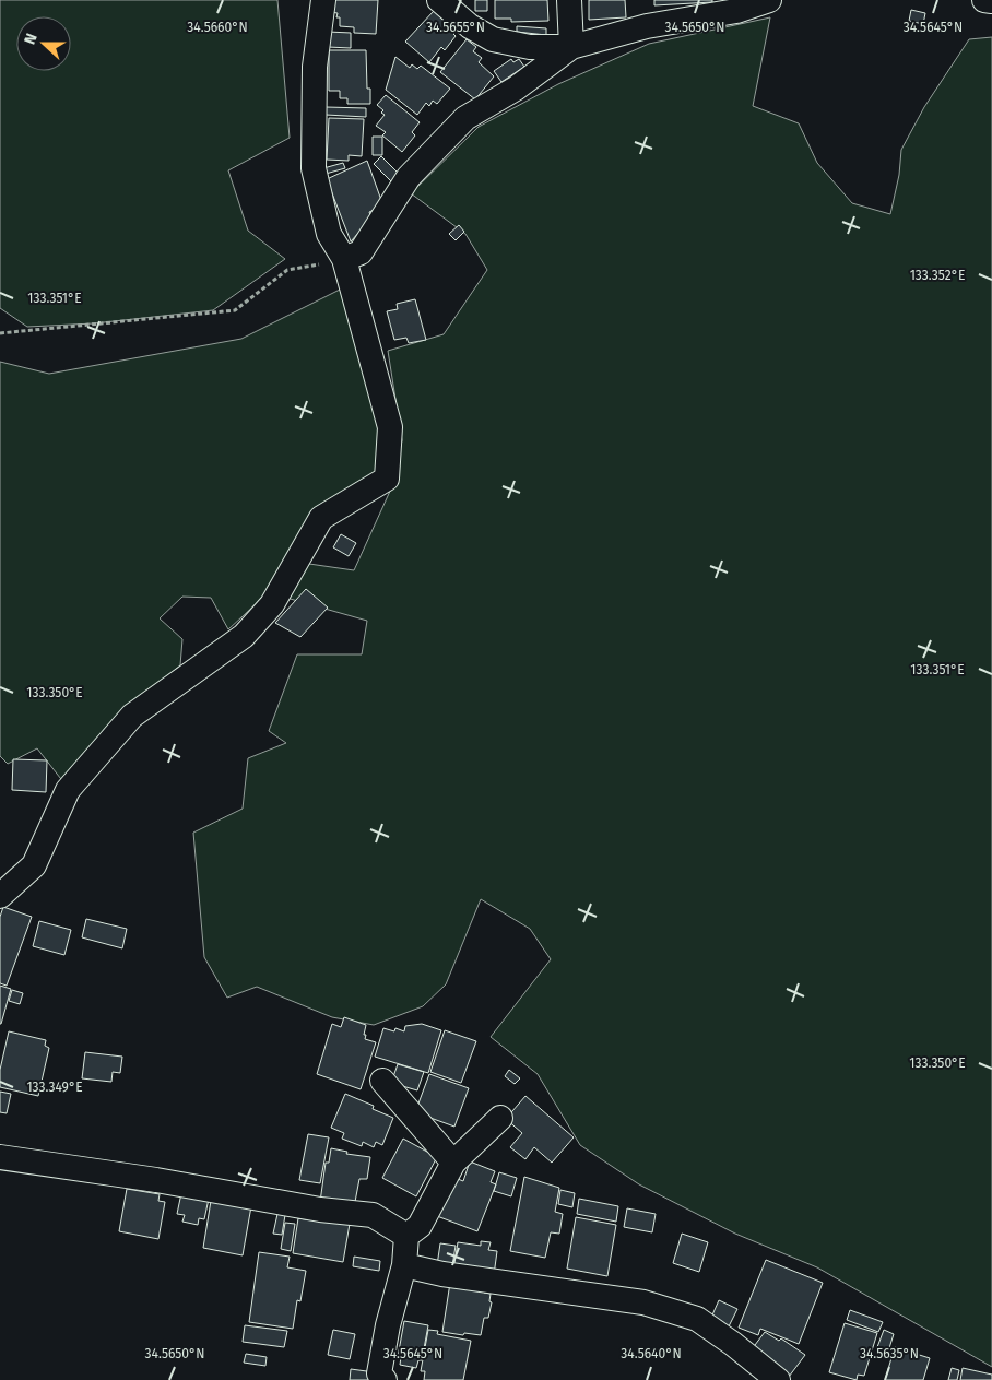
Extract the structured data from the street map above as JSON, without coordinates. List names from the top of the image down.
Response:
{
  "north": "left",
  "coordinates": [
    "34.5660°N",
    "34.5655°N",
    "34.5650°N",
    "34.5645°N",
    "133.352°E",
    "133.351°E",
    "133.350°E",
    "133.349°E",
    "34.5640°N",
    "34.5635°N"
  ]
}
